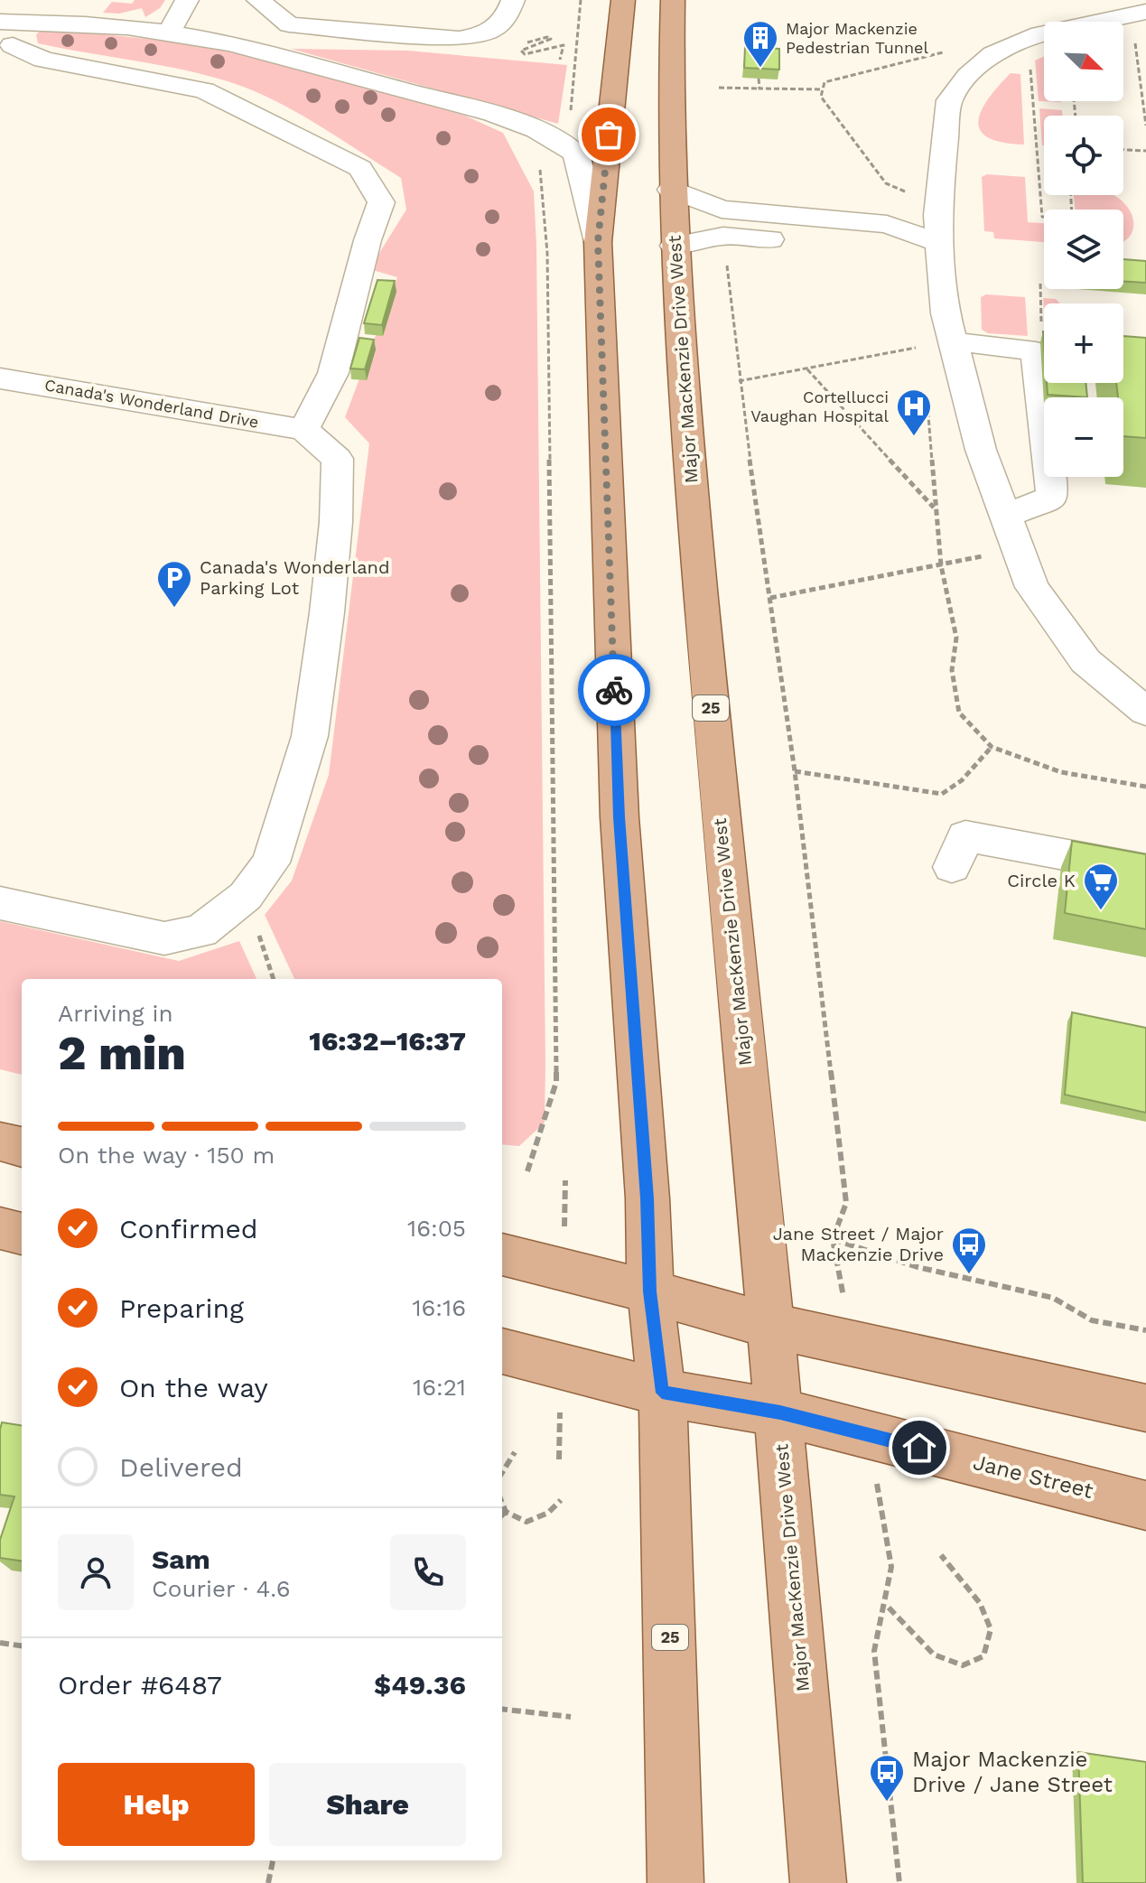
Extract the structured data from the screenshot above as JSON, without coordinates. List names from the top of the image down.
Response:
{
  "streets": {
    "main road": ["Major MacKenzie Drive West", "25", "Jane Street"],
    "street": ["Canada's Wonderland Drive"]
  },
  "crossings": [
    ["Major MacKenzie Drive West", "Jane Street"],
    ["25", "Jane Street"]
  ],
  "places": {
    "building": ["Major Mackenzie Pedestrian Tunnel"],
    "hospital": ["Cortellucci Vaughan Hospital"],
    "parking": ["Canada's Wonderland Parking Lot"],
    "supermarket": ["Circle K"],
    "bus stop": ["Jane Street / Major Mackenzie Drive", "Major Mackenzie Drive / Jane Street"]
  },
  "north": "bottom right",
  "page": {
    "map_buttons": ["+", "−"],
    "heading": ["2 min", "Arriving in", "16:32–16:37"],
    "panel": [
      "Sam",
      "Courier · 4.6",
      "Order #6487",
      "$49.36"
    ],
    "bar": "On the way · 150 m",
    "list": [
      ["Confirmed", "16:05"],
      ["Preparing", "16:16"],
      ["On the way", "16:21"],
      "Delivered"
    ],
    "buttons": ["Help", "Share"]
  }
}
